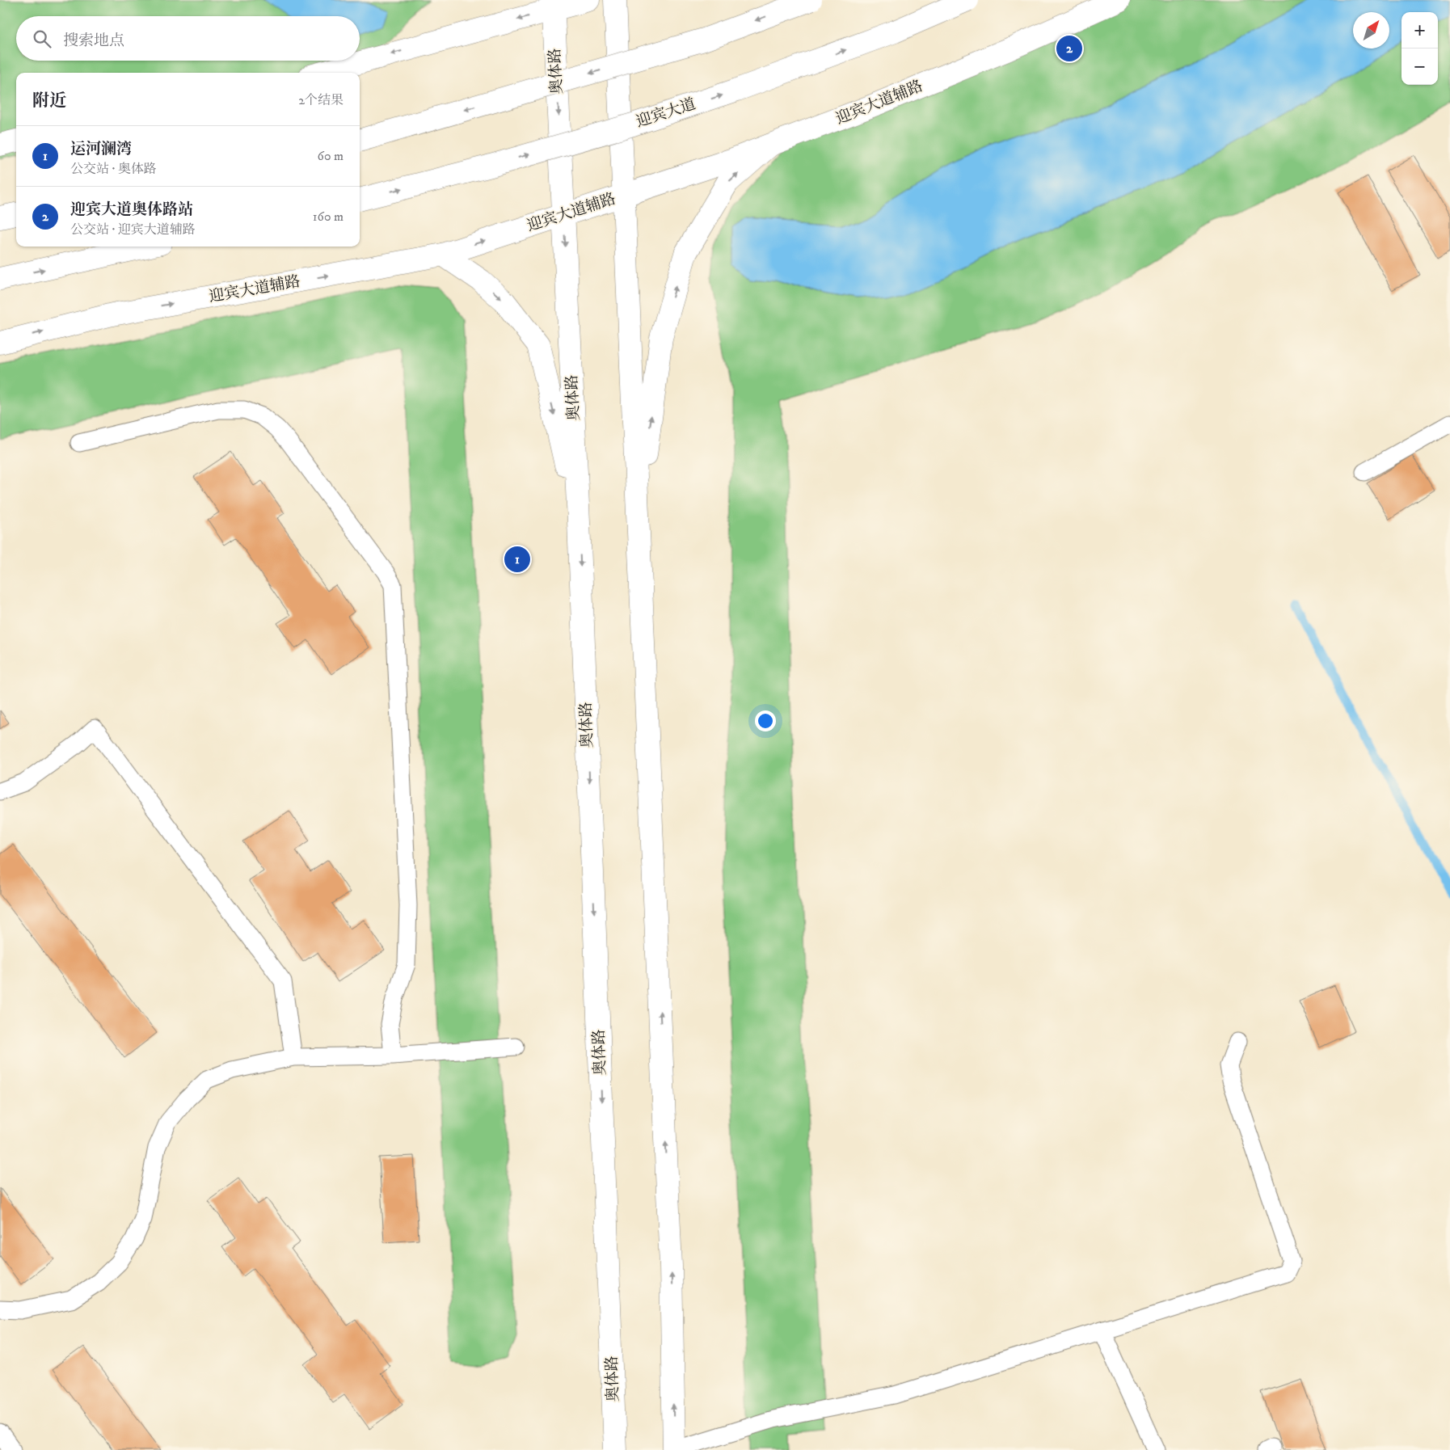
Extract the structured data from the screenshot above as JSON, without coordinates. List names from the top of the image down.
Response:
{
  "streets": {
    "main road": ["奥体路", "迎宾大道辅路", "迎宾大道"]
  },
  "crossings": [
    ["奥体路", "迎宾大道辅路"]
  ],
  "north": "top right",
  "page": {
    "map_buttons": ["+", "−"],
    "search": "搜索地点",
    "pins": ["2", "1"],
    "heading": ["附近", "2个结果"],
    "list": [
      {
        "mark": "1",
        "name": "运河澜湾",
        "note": "公交站 · 奥体路",
        "value": "60 m"
      },
      {
        "mark": "2",
        "name": "迎宾大道奥体路站",
        "note": "公交站 · 迎宾大道辅路",
        "value": "160 m"
      }
    ]
  }
}
